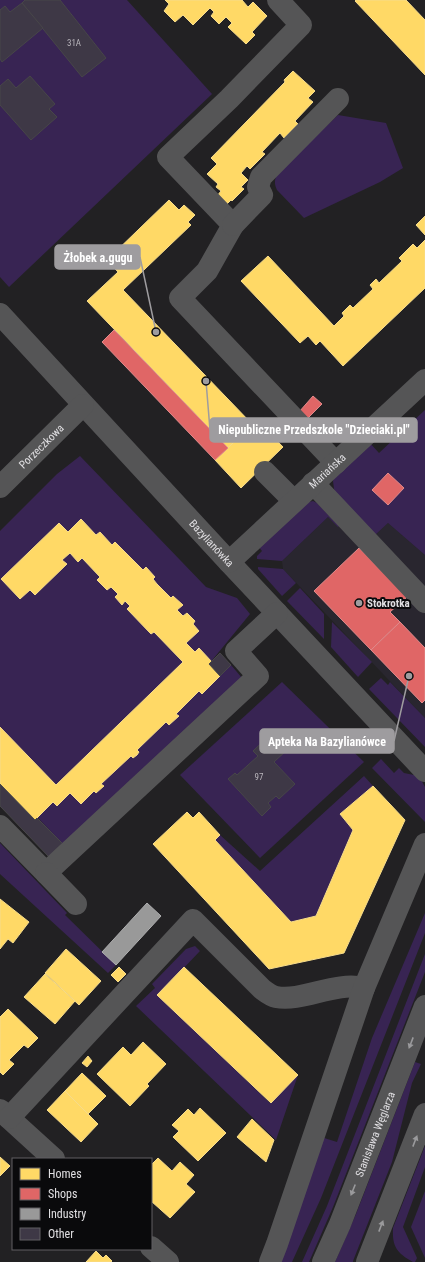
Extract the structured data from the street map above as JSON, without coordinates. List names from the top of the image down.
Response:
{
  "streets": {
    "street": [
      "Porzeczkowa",
      "Mariańska",
      "Bazylianówka",
      "Stanisława Węglarza"
    ]
  },
  "crossings": [
    ["Porzeczkowa", "Bazylianówka"],
    ["Mariańska", "Bazylianówka"]
  ],
  "places": [
    "Żłobek a.gugu",
    "Niepubliczne Przedszkole \"Dzieciaki.pl\"",
    "Stokrotka",
    "Apteka Na Bazylianówce"
  ],
  "house_numbers": ["31A", "97"],
  "legend": [
    "Homes",
    "Shops",
    "Industry",
    "Other"
  ]
}
